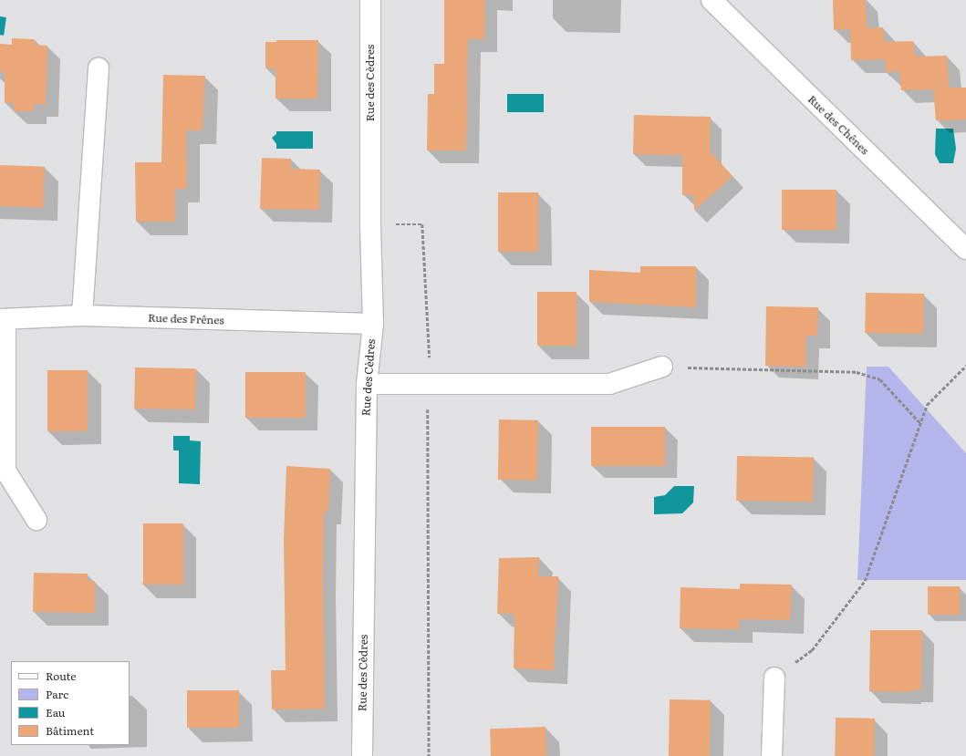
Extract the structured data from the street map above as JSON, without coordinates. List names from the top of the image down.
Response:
{
  "streets": {
    "street": ["Rue des Cèdres", "Rue des Chênes", "Rue des Frênes"]
  },
  "crossings": [
    ["Rue des Cèdres", "Rue des Frênes"]
  ],
  "legend": [
    "Route",
    "Parc",
    "Eau",
    "Bâtiment"
  ]
}
